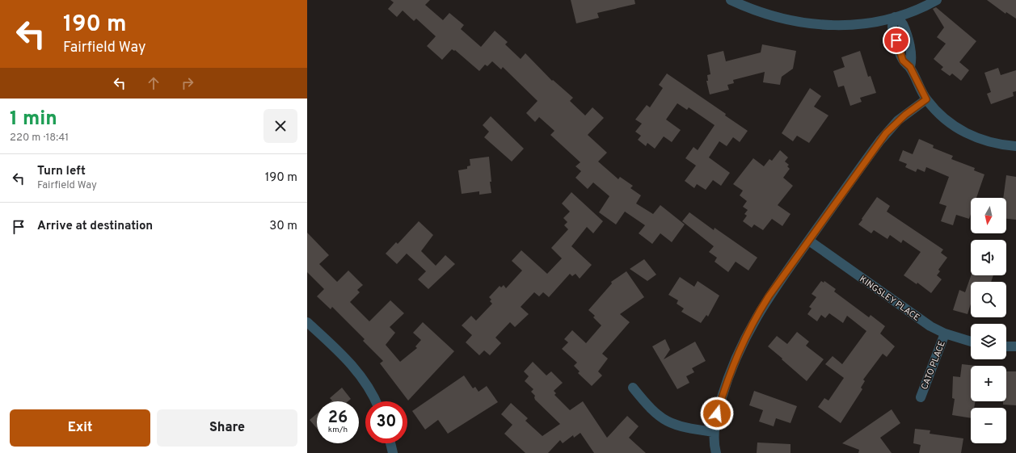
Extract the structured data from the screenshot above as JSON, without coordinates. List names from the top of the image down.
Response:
{
  "streets": {
    "street": ["KINGSLEY PLACE", "CATO PLACE"]
  },
  "crossings": [
    ["KINGSLEY PLACE", "CATO PLACE"]
  ],
  "north": "bottom",
  "page": {
    "turn": ["190 m", "Fairfield Way"],
    "heading": ["1 min", "220 m · 18:41"],
    "list": [
      {
        "name": "Turn left",
        "note": "Fairfield Way",
        "value": "190 m"
      },
      {
        "name": "Arrive at destination",
        "value": "30 m"
      }
    ],
    "map_buttons": ["+", "−"],
    "speed": "26 km/h",
    "limit": "30",
    "buttons": ["Exit", "Share"]
  }
}
